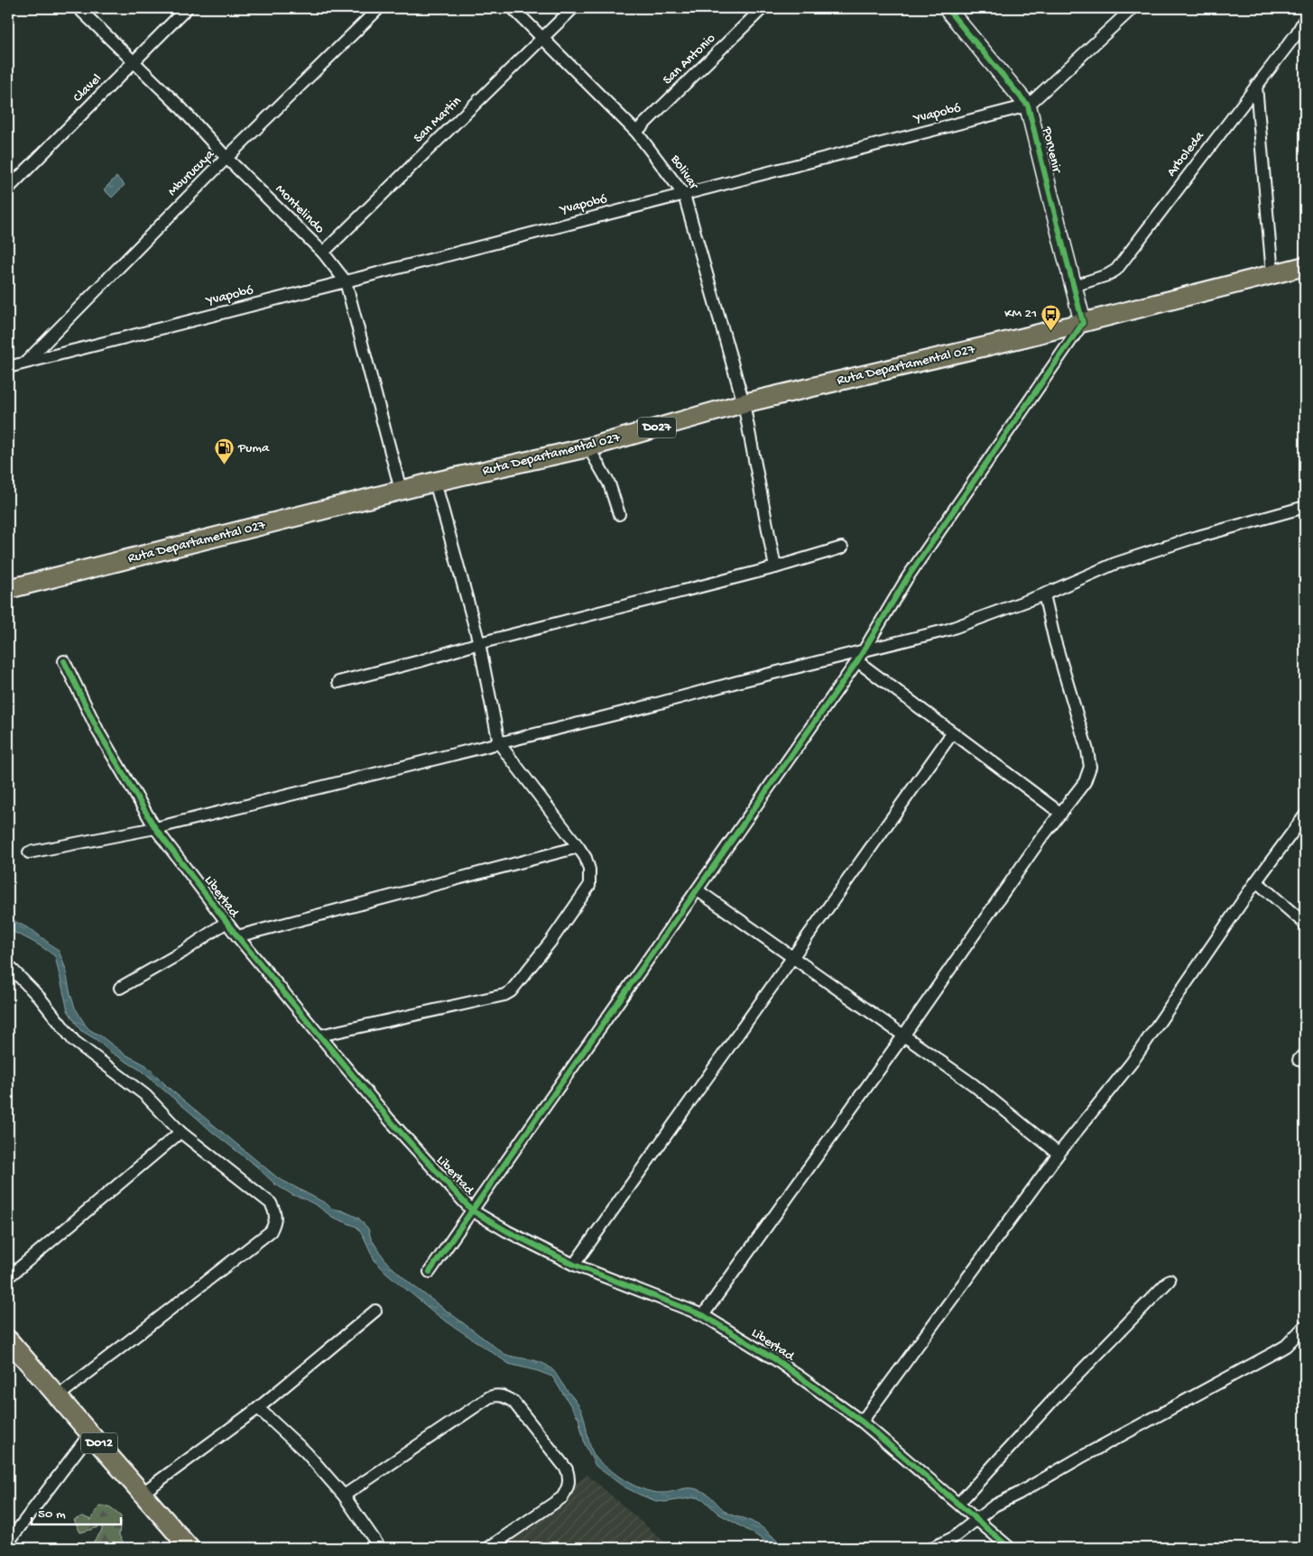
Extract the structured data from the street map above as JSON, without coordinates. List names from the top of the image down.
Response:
{
  "streets": {
    "main road": ["Ruta Departamental 027", "D027", "D012"],
    "street": [
      "San Antonio",
      "Clavel",
      "Yvapobó",
      "San Martin",
      "Porvenir",
      "Arboleda",
      "Bolivar",
      "Mburucuya",
      "Montelindo",
      "Libertad"
    ]
  },
  "crossings": [
    ["San Antonio", "Bolivar"],
    ["Clavel", "Montelindo"],
    ["Yvapobó", "Porvenir"],
    ["Yvapobó", "Bolivar"],
    ["Yvapobó", "Mburucuya"],
    ["Yvapobó", "Montelindo"],
    ["San Martin", "Bolivar"],
    ["San Martin", "Montelindo"],
    ["Porvenir", "Arboleda"],
    ["Porvenir", "Ruta Departamental 027"],
    ["Bolivar", "Ruta Departamental 027"],
    ["Mburucuya", "Montelindo"],
    ["Montelindo", "Ruta Departamental 027"]
  ],
  "places": {
    "bus stop": ["KM 21"],
    "fuel station": ["Puma"]
  },
  "scale_bar": "50 m"
}
